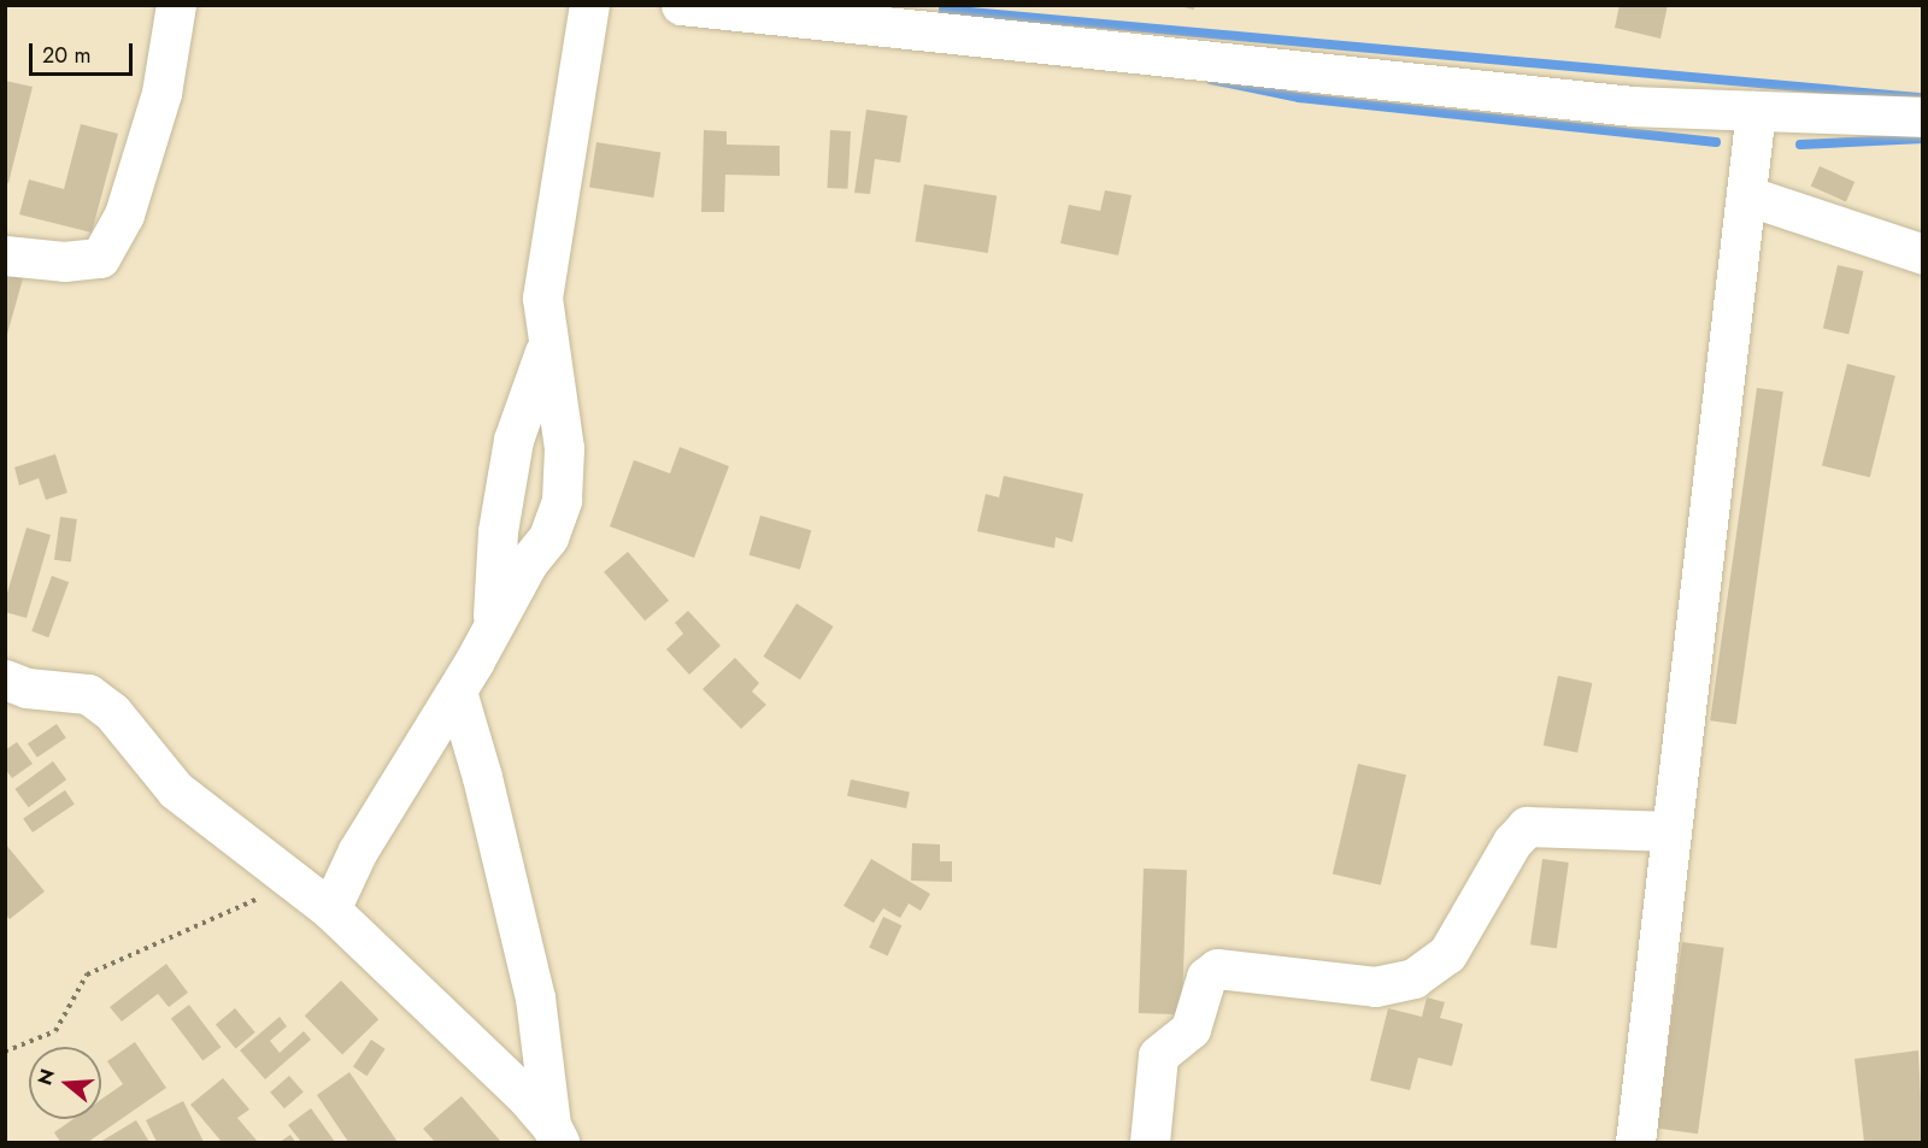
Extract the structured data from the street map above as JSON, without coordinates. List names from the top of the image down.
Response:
{
  "scale_bar": "20 m",
  "north": "left"
}
